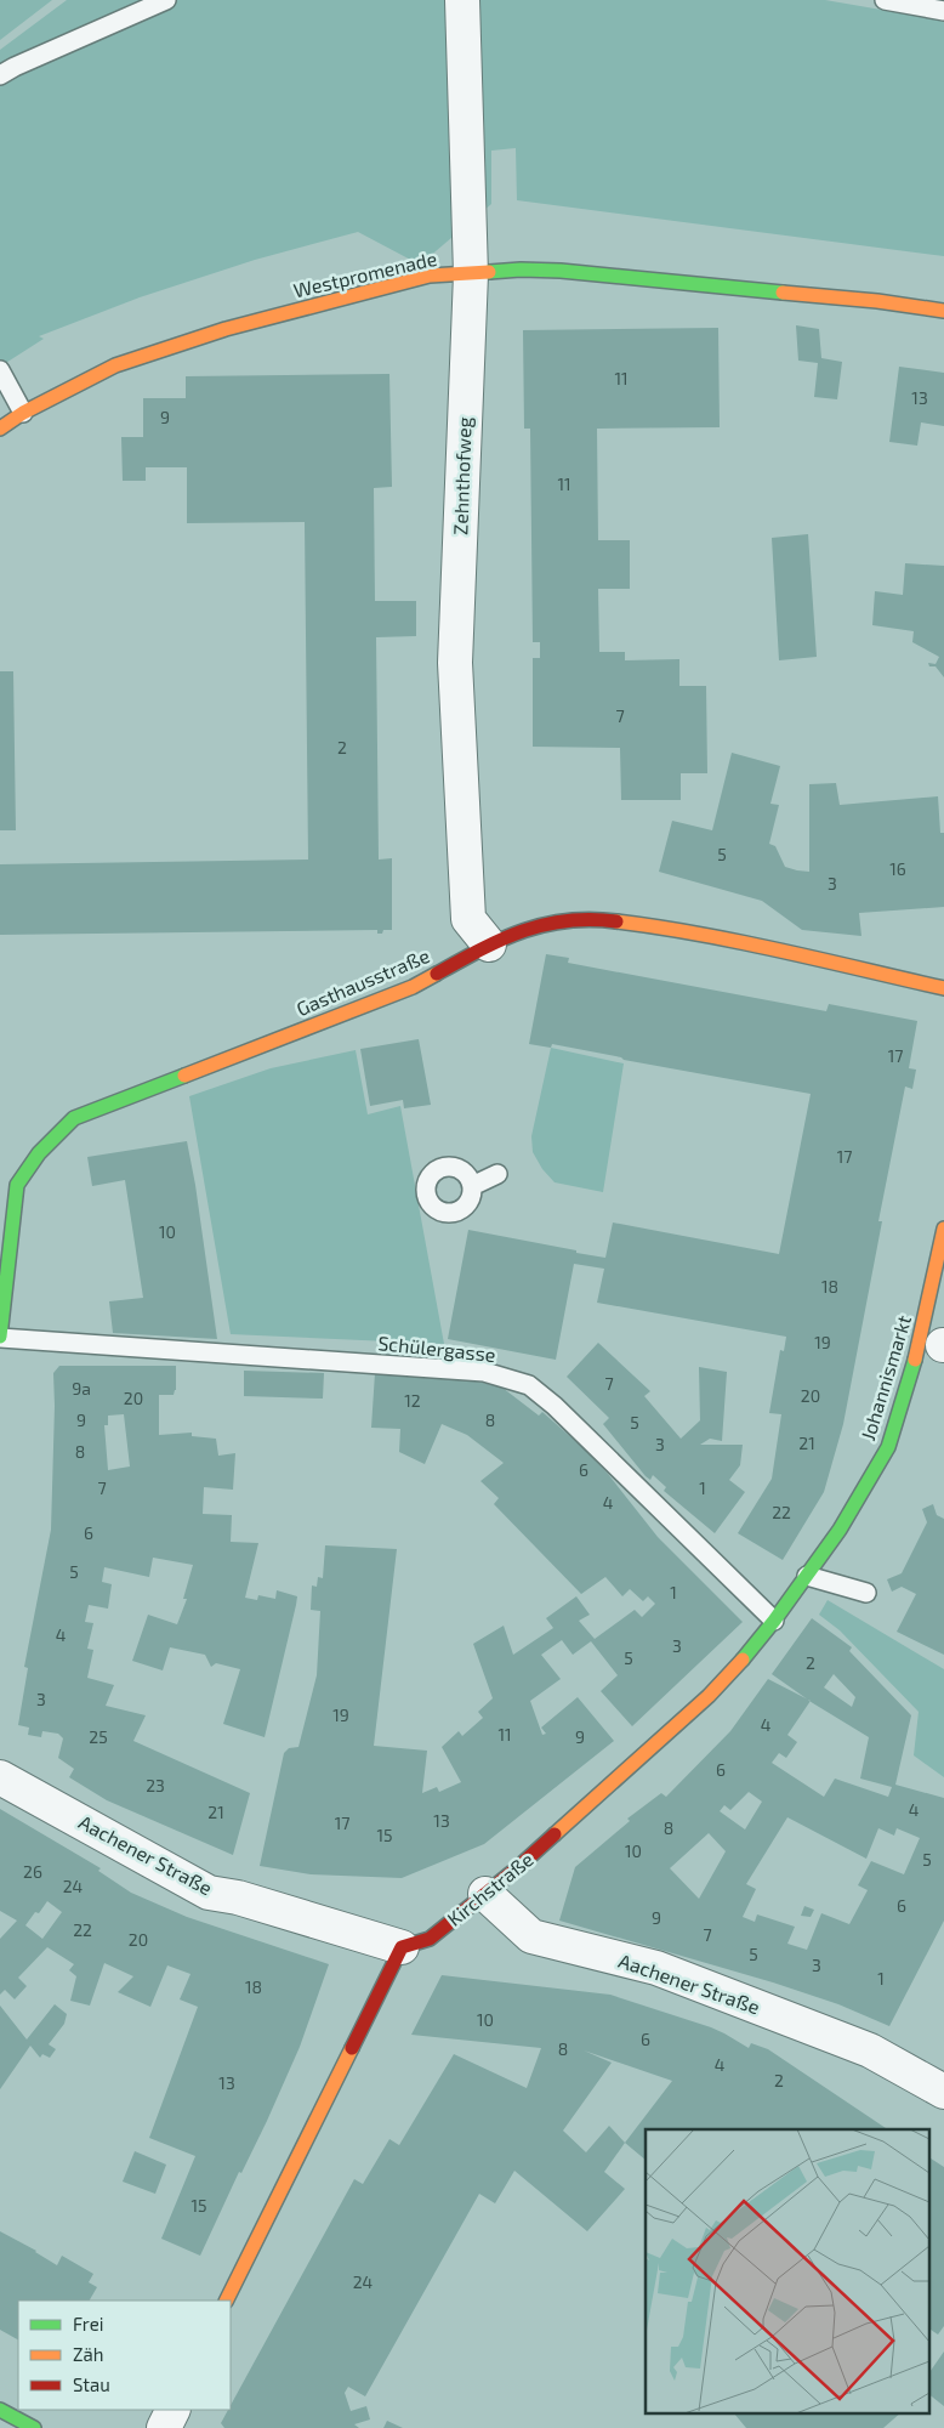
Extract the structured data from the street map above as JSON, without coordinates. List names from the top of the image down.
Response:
{
  "streets": {
    "street": [
      "Westpromenade",
      "Zehnthofweg",
      "Gasthausstraße",
      "Johannismarkt",
      "Aachener Straße",
      "Kirchstraße"
    ],
    "lane": ["Schülergasse"]
  },
  "crossings": [
    ["Westpromenade", "Zehnthofweg"],
    ["Zehnthofweg", "Gasthausstraße"],
    ["Gasthausstraße", "Schülergasse"],
    ["Schülergasse", "Kirchstraße"],
    ["Johannismarkt", "Kirchstraße"],
    ["Aachener Straße", "Kirchstraße"]
  ],
  "house_numbers": [
    "11",
    "13",
    "9",
    "11",
    "7",
    "2",
    "5",
    "16",
    "3",
    "17",
    "17",
    "10",
    "18",
    "19",
    "7",
    "9a",
    "20",
    "20",
    "12",
    "9",
    "8",
    "5",
    "21",
    "3",
    "8",
    "6",
    "7",
    "1",
    "4",
    "22",
    "6",
    "5",
    "1",
    "4",
    "3",
    "5",
    "2",
    "3",
    "19",
    "4",
    "11",
    "25",
    "9",
    "6",
    "23",
    "4",
    "21",
    "13",
    "17",
    "8",
    "15",
    "10",
    "5",
    "26",
    "24",
    "6",
    "9",
    "22",
    "7",
    "20",
    "5",
    "3",
    "1",
    "18",
    "10",
    "6",
    "8",
    "4",
    "2",
    "13",
    "15",
    "24"
  ],
  "legend": ["Frei", "Zäh", "Stau"]
}
